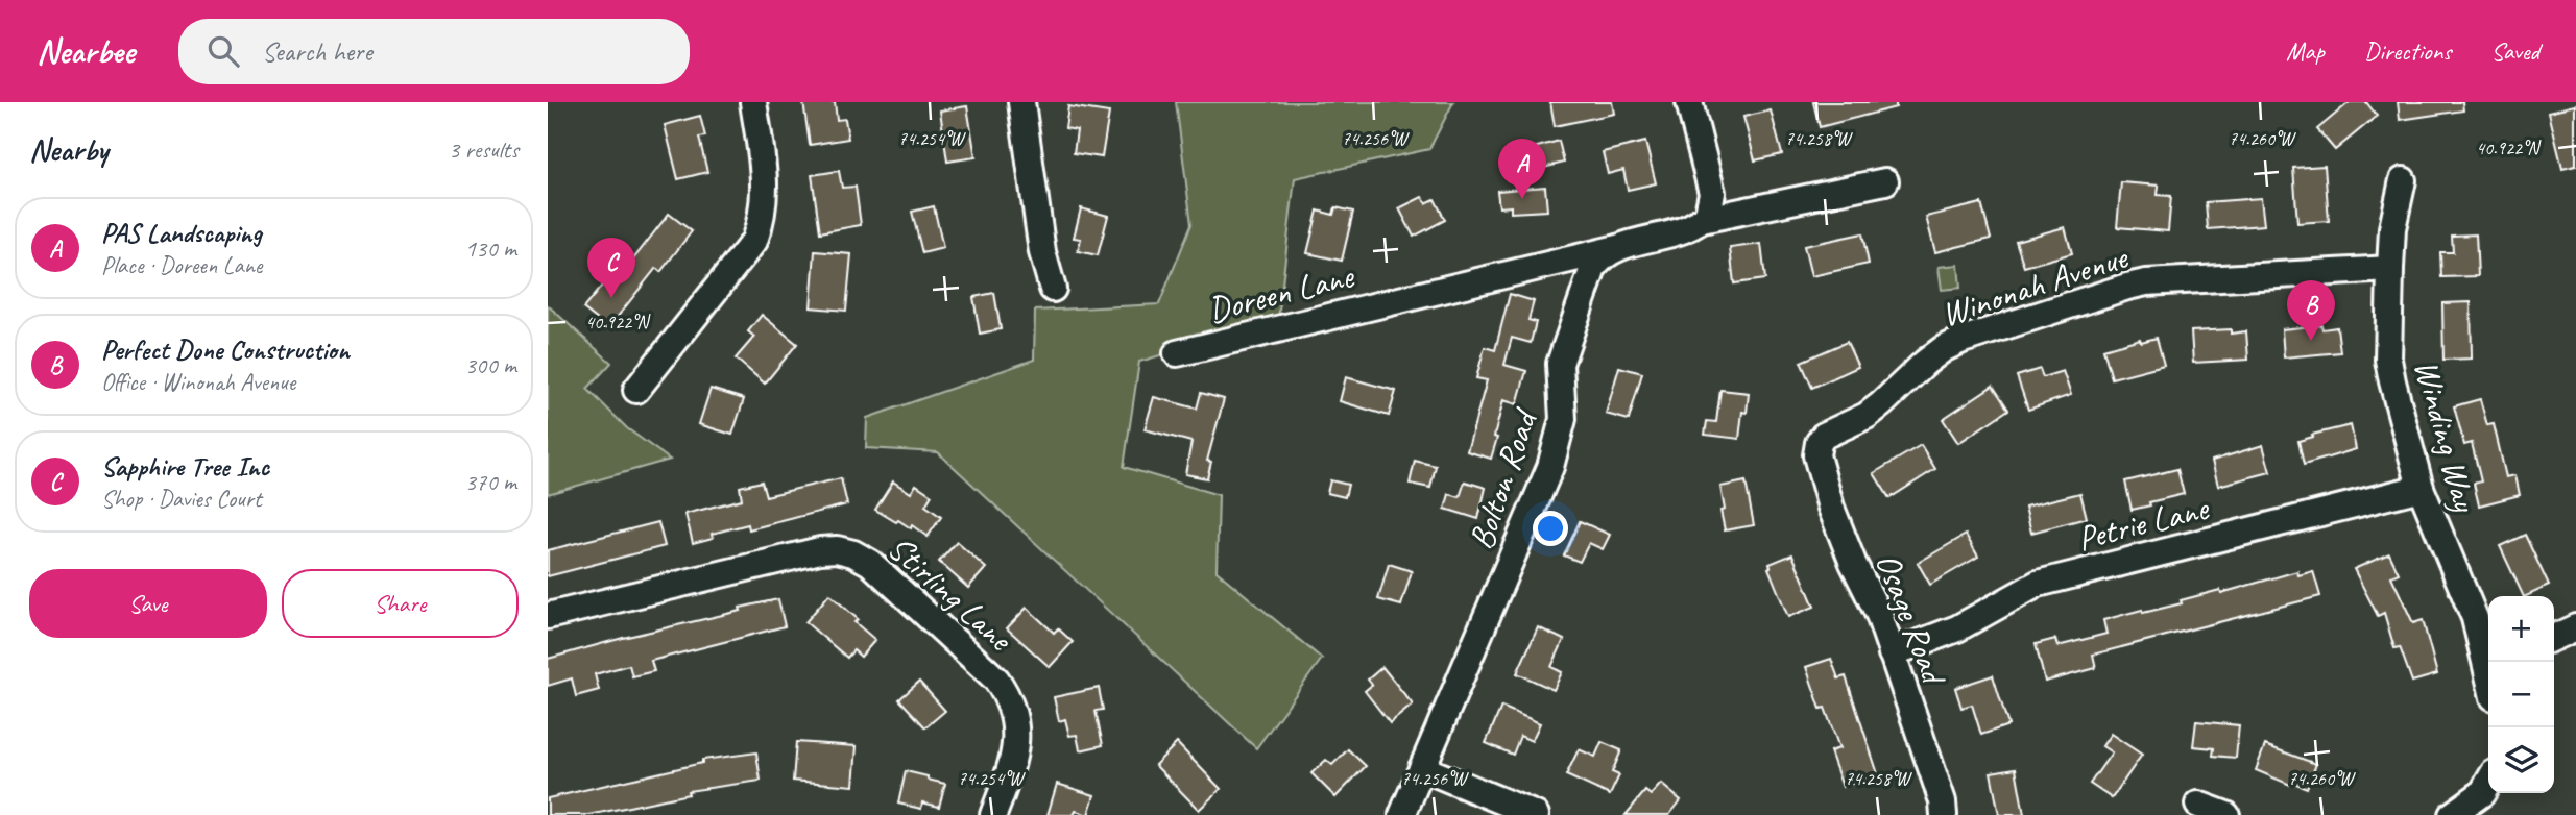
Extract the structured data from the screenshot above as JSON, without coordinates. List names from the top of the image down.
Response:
{
  "streets": {
    "street": [
      "Winonah Avenue",
      "Doreen Lane",
      "Winding Way",
      "Bolton Road",
      "Petrie Lane",
      "Stirling Lane",
      "Osage Road"
    ]
  },
  "crossings": [
    ["Winonah Avenue", "Winding Way"],
    ["Winonah Avenue", "Osage Road"],
    ["Doreen Lane", "Bolton Road"],
    ["Winding Way", "Petrie Lane"],
    ["Petrie Lane", "Osage Road"]
  ],
  "page": {
    "header": "Nearbee",
    "search": "Search here",
    "nav": ["Map", "Directions", "Saved"],
    "heading": ["Nearby", "3 results"],
    "pins": ["A", "C", "B"],
    "list": [
      {
        "mark": "A",
        "name": "PAS Landscaping",
        "note": "Place · Doreen Lane",
        "value": "130 m"
      },
      {
        "mark": "B",
        "name": "Perfect Done Construction",
        "note": "Office · Winonah Avenue",
        "value": "300 m"
      },
      {
        "mark": "C",
        "name": "Sapphire Tree Inc",
        "note": "Shop · Davies Court",
        "value": "370 m"
      }
    ],
    "buttons": ["Save", "Share"],
    "map_buttons": ["+", "−"]
  },
  "coordinates": [
    "74.254°W",
    "74.256°W",
    "74.258°W",
    "74.260°W",
    "40.922°N"
  ]
}
